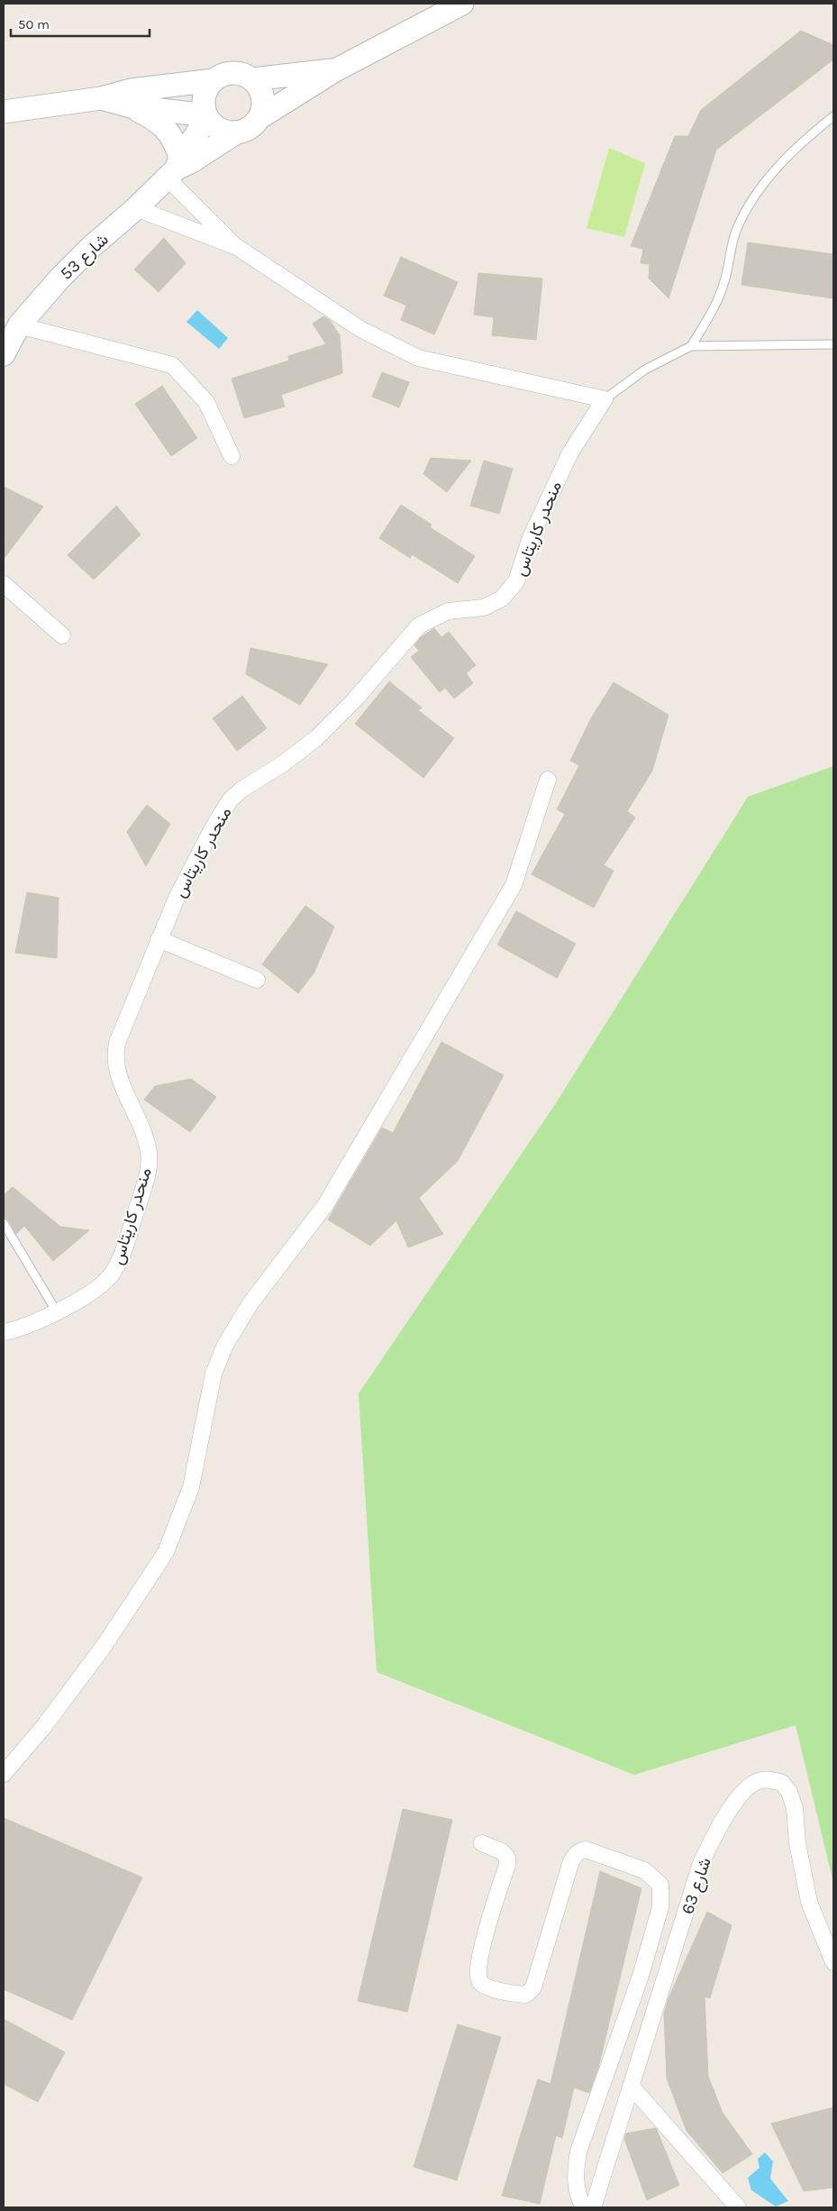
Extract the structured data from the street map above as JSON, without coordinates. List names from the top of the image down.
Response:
{
  "streets": {
    "street": ["شارع 53", "منحدر كاريتاس", "شارع 63"]
  },
  "scale_bar": "50 m"
}
